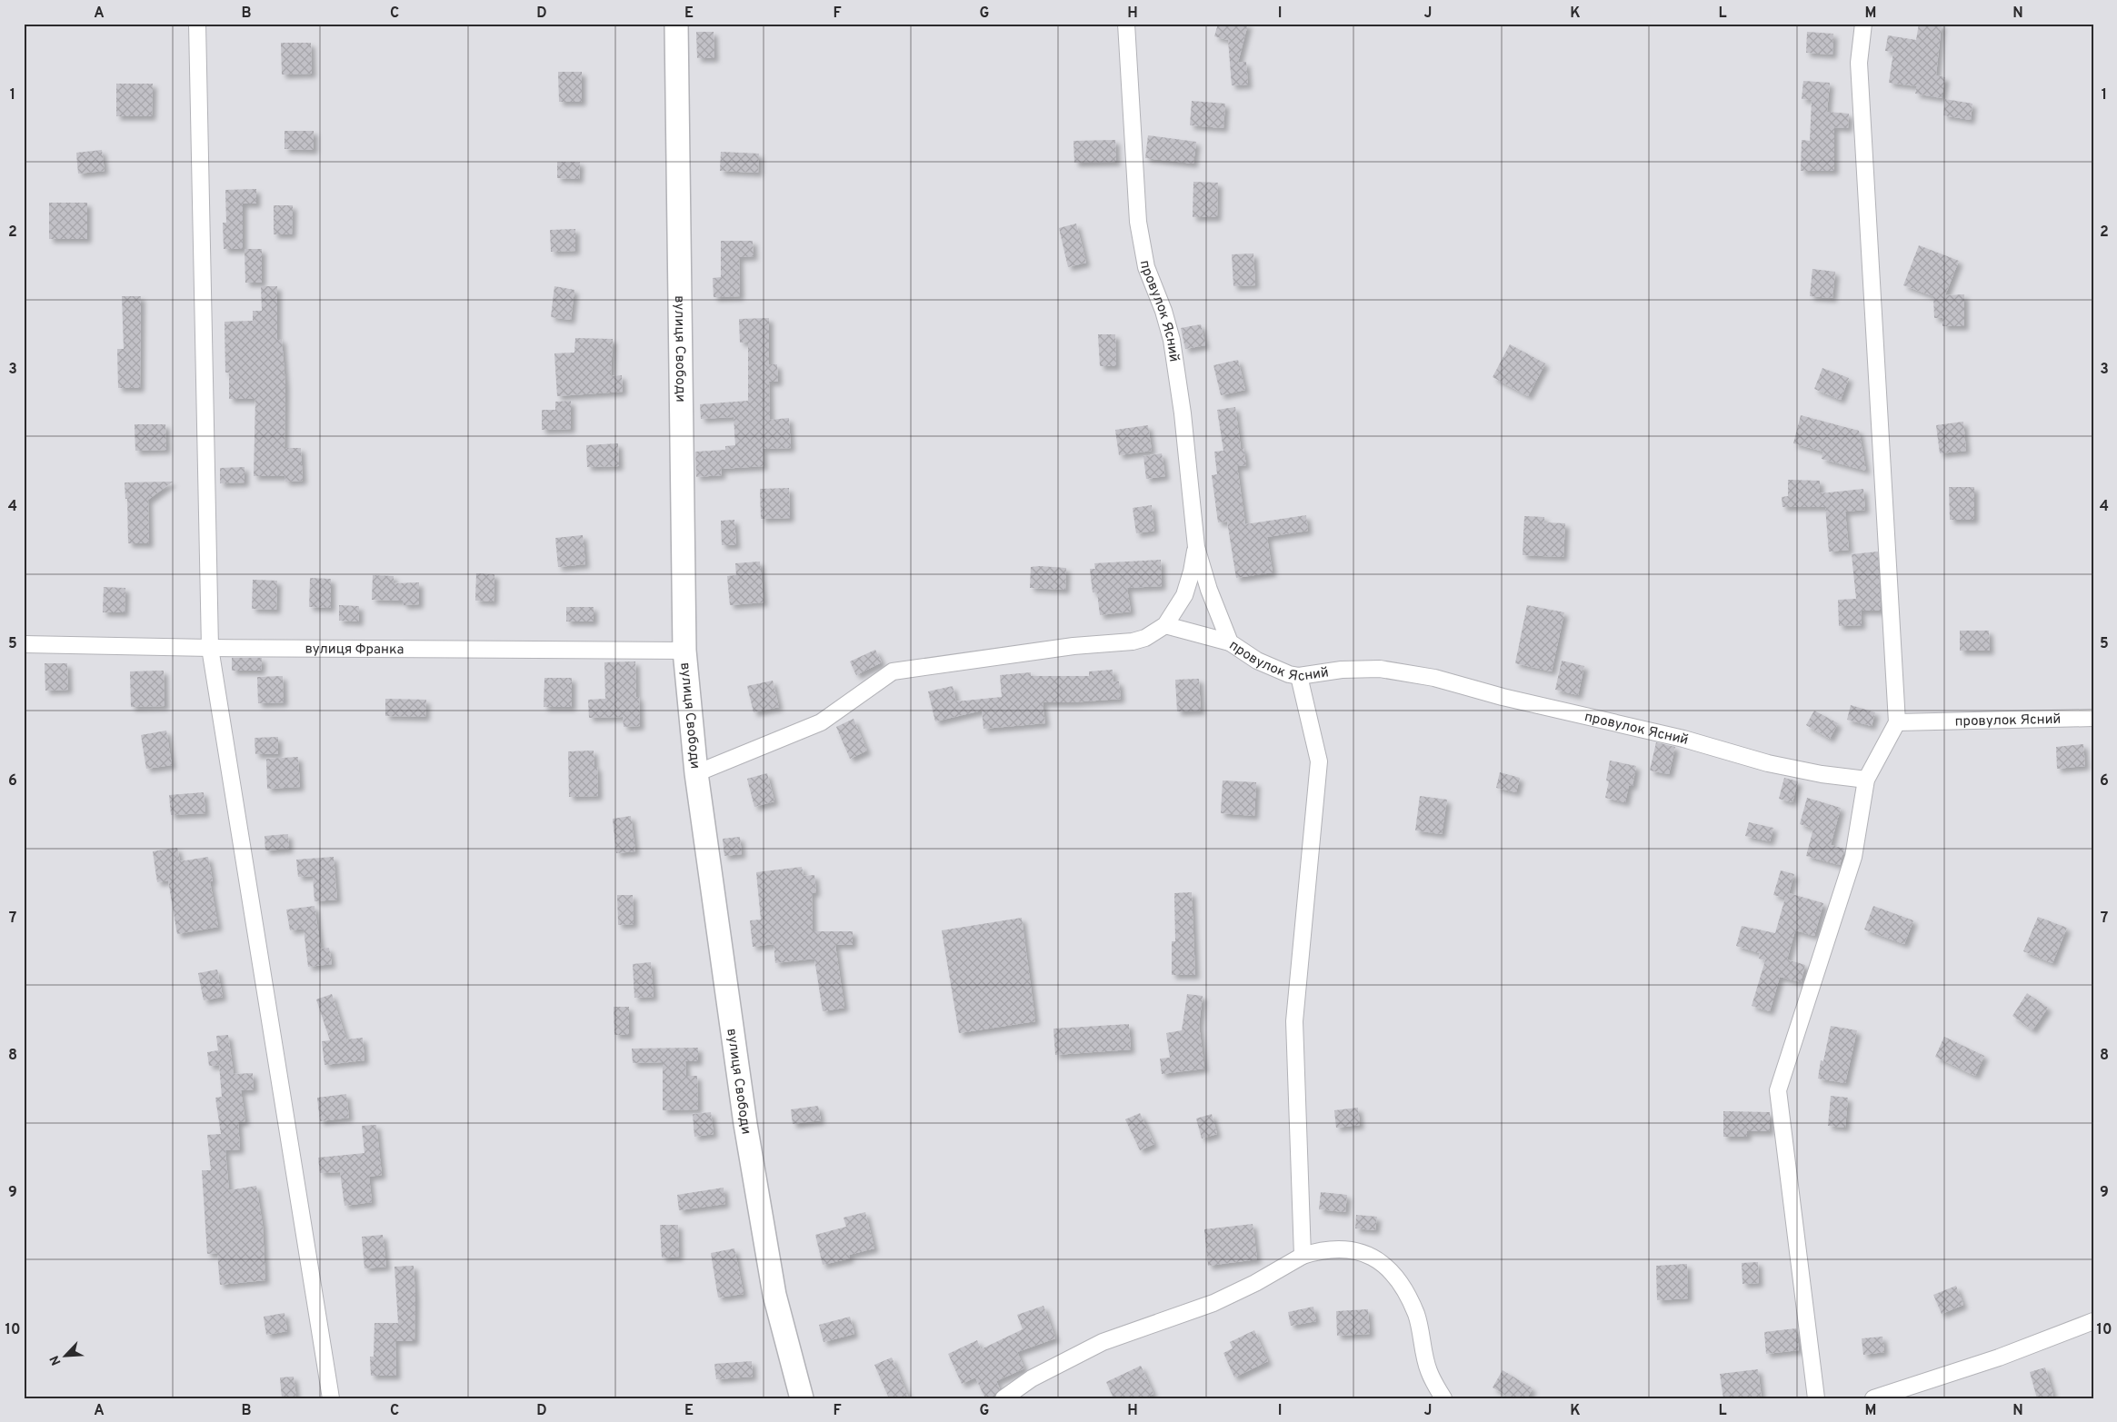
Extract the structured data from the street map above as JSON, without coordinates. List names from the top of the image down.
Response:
{
  "streets": {
    "street": ["провулок Ясний", "вулиця Свободи", "вулиця Франка"]
  },
  "crossings": [
    ["вулиця Свободи", "вулиця Франка"]
  ],
  "north": "bottom left",
  "grid": {
    "columns": [
      "A",
      "B",
      "C",
      "D",
      "E",
      "F",
      "G",
      "H",
      "I",
      "J",
      "K",
      "L",
      "M",
      "N"
    ],
    "rows": [
      "1",
      "2",
      "3",
      "4",
      "5",
      "6",
      "7",
      "8",
      "9",
      "10"
    ]
  }
}
